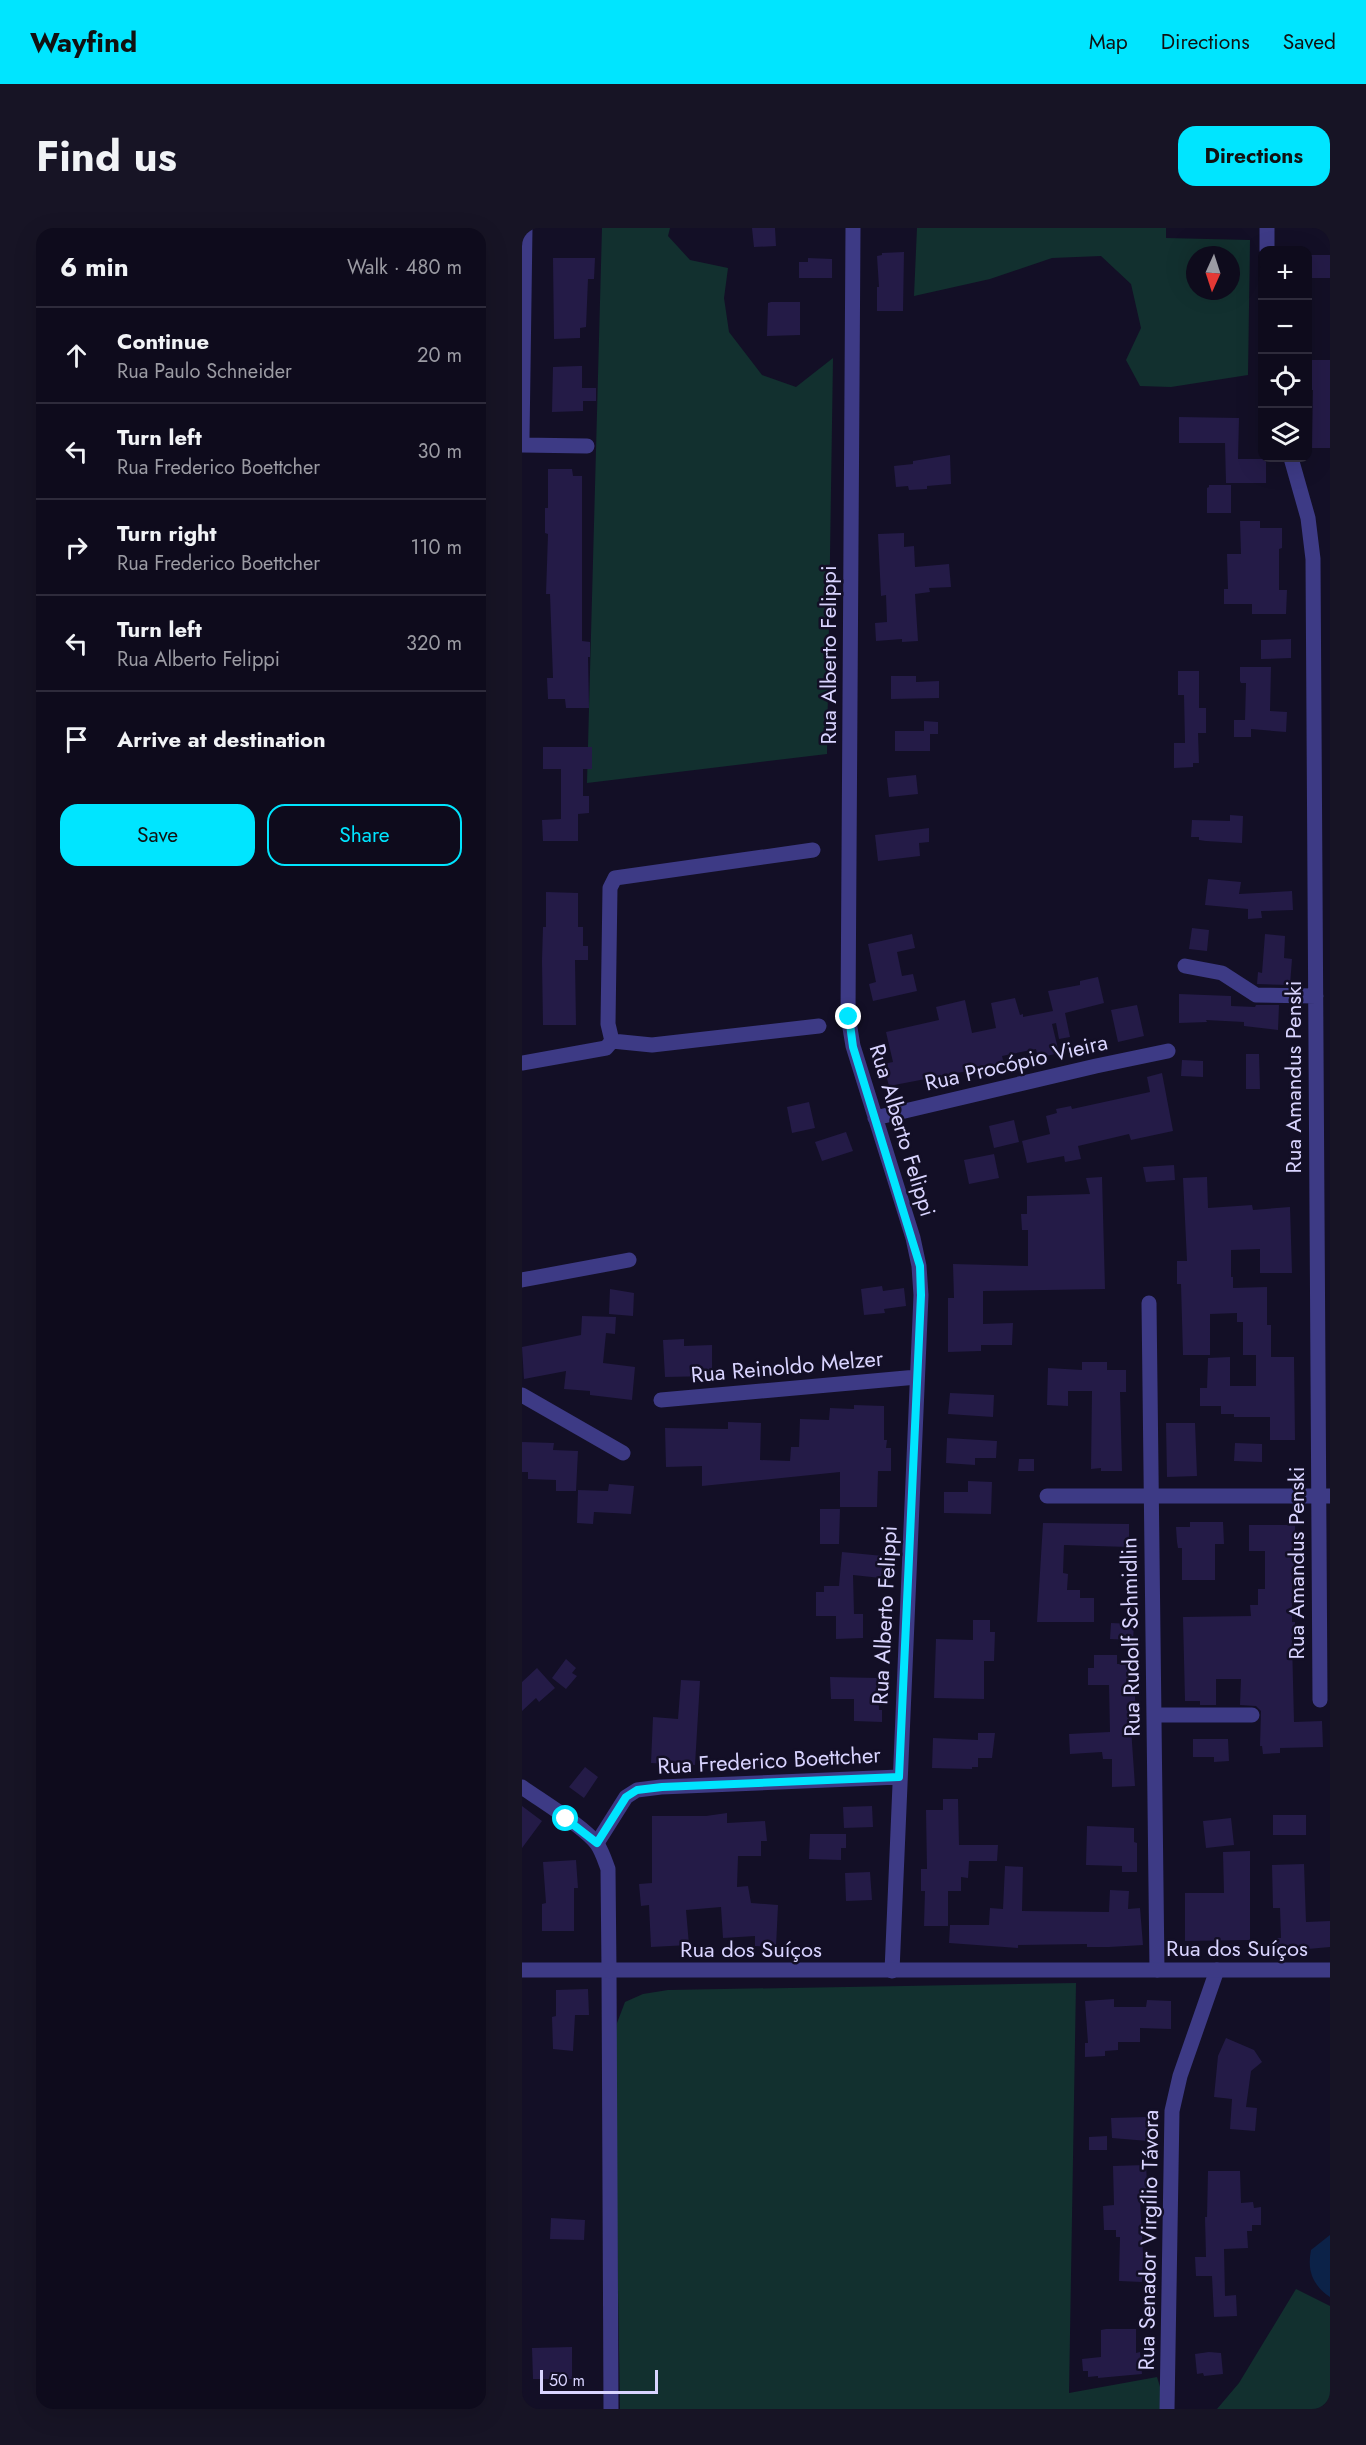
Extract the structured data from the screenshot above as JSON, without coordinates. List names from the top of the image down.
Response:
{
  "streets": {
    "street": [
      "Rua Alberto Felippi",
      "Rua Procópio Vieira",
      "Rua Amandus Penski",
      "Rua Reinoldo Melzer",
      "Rua Rudolf Schmidlin",
      "Rua Frederico Boettcher",
      "Rua dos Suíços",
      "Rua Senador Virgílio Távora"
    ]
  },
  "crossings": [
    ["Rua Alberto Felippi", "Rua Procópio Vieira"],
    ["Rua Alberto Felippi", "Rua Reinoldo Melzer"],
    ["Rua Alberto Felippi", "Rua Frederico Boettcher"],
    ["Rua Alberto Felippi", "Rua dos Suíços"],
    ["Rua Rudolf Schmidlin", "Rua dos Suíços"],
    ["Rua dos Suíços", "Rua Senador Virgílio Távora"]
  ],
  "scale_bar": "50 m",
  "north": "bottom",
  "page": {
    "header": "Wayfind",
    "nav": ["Map", "Directions", "Saved"],
    "title": "Find us",
    "buttons": [
      "Directions",
      ["Save", "Share"]
    ],
    "heading": ["6 min", "Walk · 480 m"],
    "map_buttons": ["+", "−"],
    "list": [
      ["Continue", "Rua Paulo Schneider", "20 m"],
      ["Turn left", "Rua Frederico Boettcher", "30 m"],
      ["Turn right", "Rua Frederico Boettcher", "110 m"],
      ["Turn left", "Rua Alberto Felippi", "320 m"],
      "Arrive at destination"
    ],
    "scale": "50 m"
  }
}
